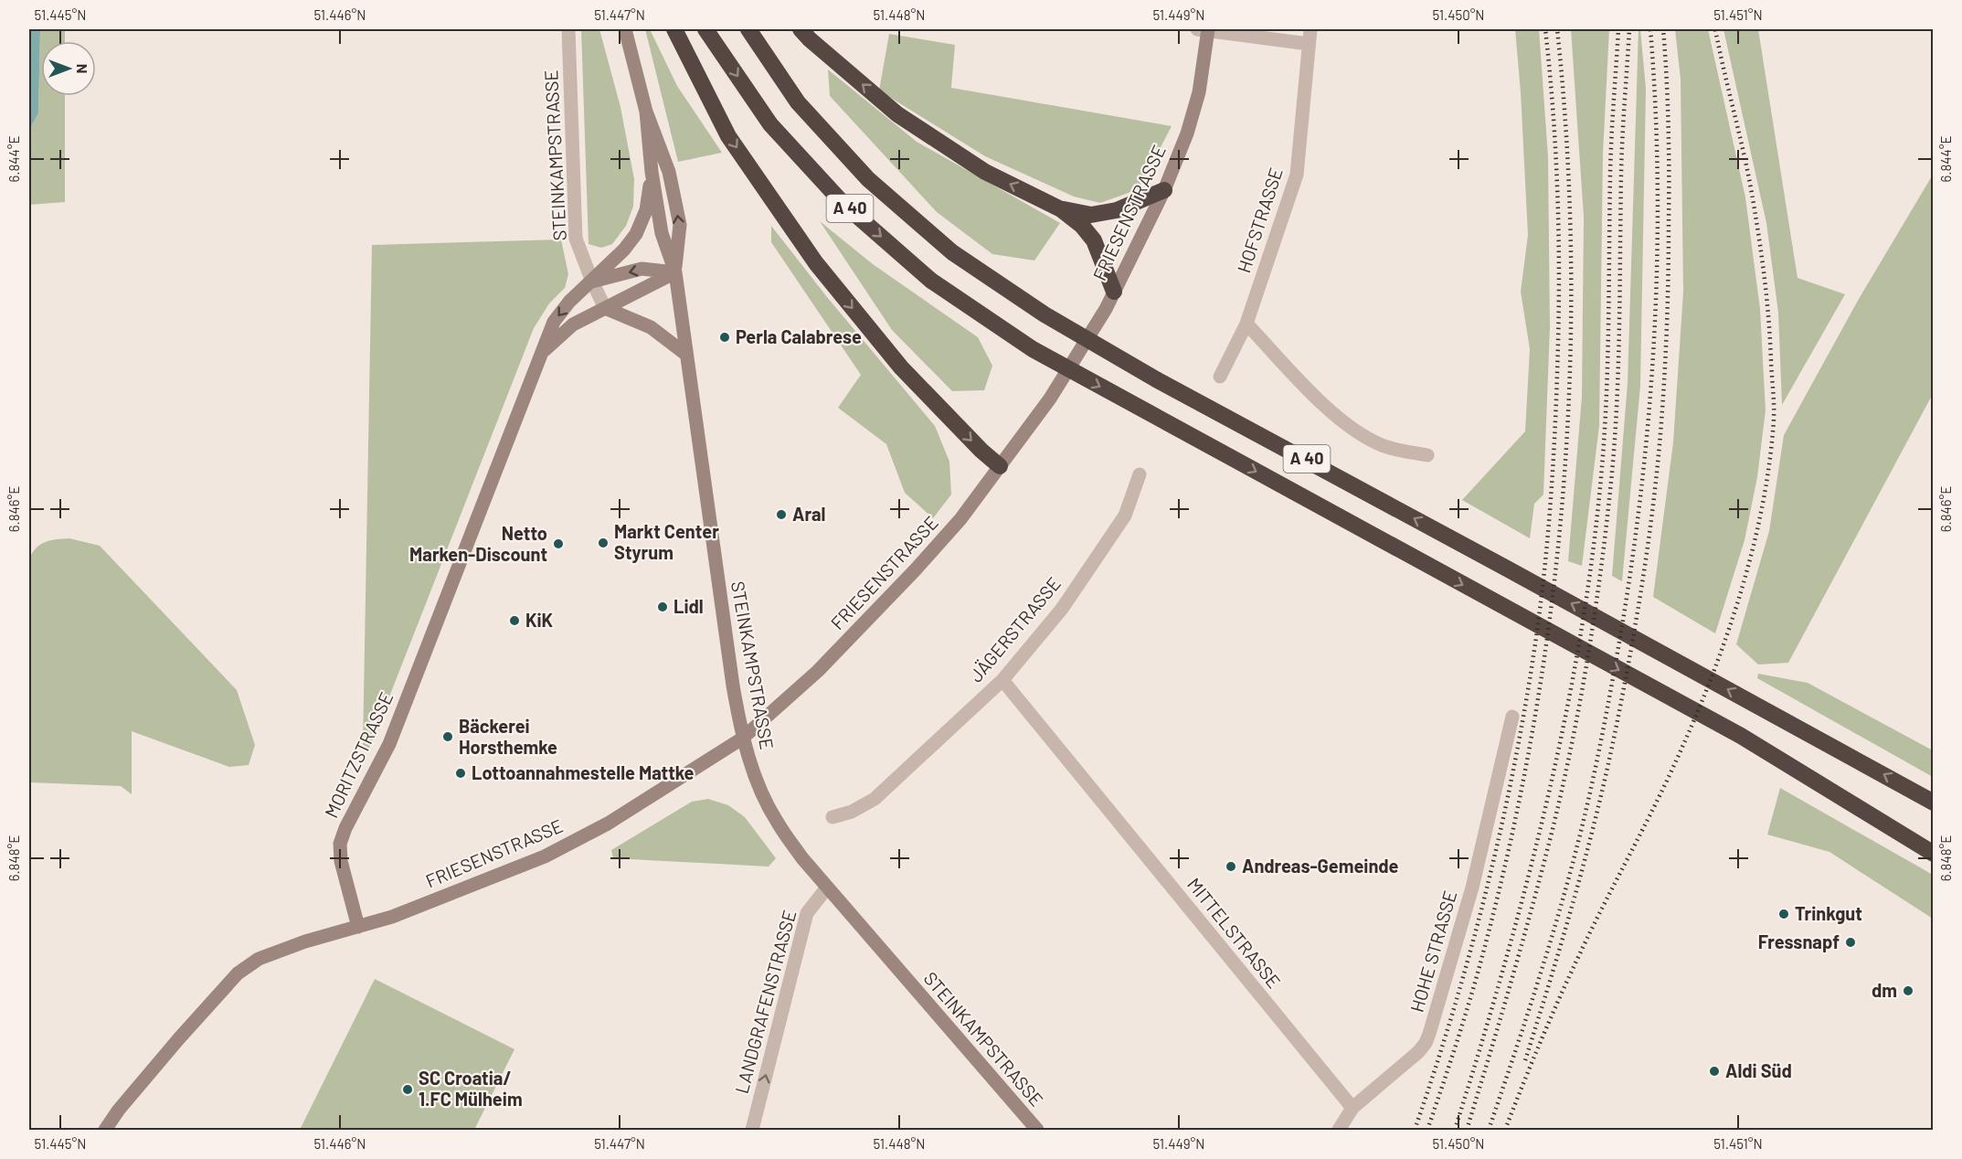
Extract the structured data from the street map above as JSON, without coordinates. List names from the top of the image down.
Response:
{
  "streets": {
    "highway": ["A 40"],
    "main road": ["STEINKAMPSTRASSE", "FRIESENSTRASSE", "MORITZSTRASSE"],
    "street": [
      "HOFSTRASSE",
      "JÄGERSTRASSE",
      "MITTELSTRASSE",
      "HOHE STRASSE",
      "LANDGRAFENSTRASSE"
    ]
  },
  "crossings": [
    ["STEINKAMPSTRASSE", "FRIESENSTRASSE"],
    ["STEINKAMPSTRASSE", "MORITZSTRASSE"],
    ["STEINKAMPSTRASSE", "LANDGRAFENSTRASSE"],
    ["FRIESENSTRASSE", "MORITZSTRASSE"],
    ["JÄGERSTRASSE", "MITTELSTRASSE"],
    ["MITTELSTRASSE", "HOHE STRASSE"]
  ],
  "one_way": ["LANDGRAFENSTRASSE"],
  "places": [
    "Perla Calabrese",
    "Aral",
    "Markt Center Styrum",
    "Netto Marken-Discount",
    "Lidl",
    "KiK",
    "Bäckerei Horsthemke",
    "Lottoannahmestelle Mattke",
    "Andreas-Gemeinde",
    "Trinkgut",
    "Fressnapf",
    "dm",
    "Aldi Süd",
    "SC Croatia/ 1.FC Mülheim"
  ],
  "north": "right",
  "coordinates": [
    "51.445°N",
    "51.446°N",
    "51.447°N",
    "51.448°N",
    "51.449°N",
    "51.450°N",
    "51.451°N",
    "6.844°E",
    "6.846°E",
    "6.848°E"
  ]
}
